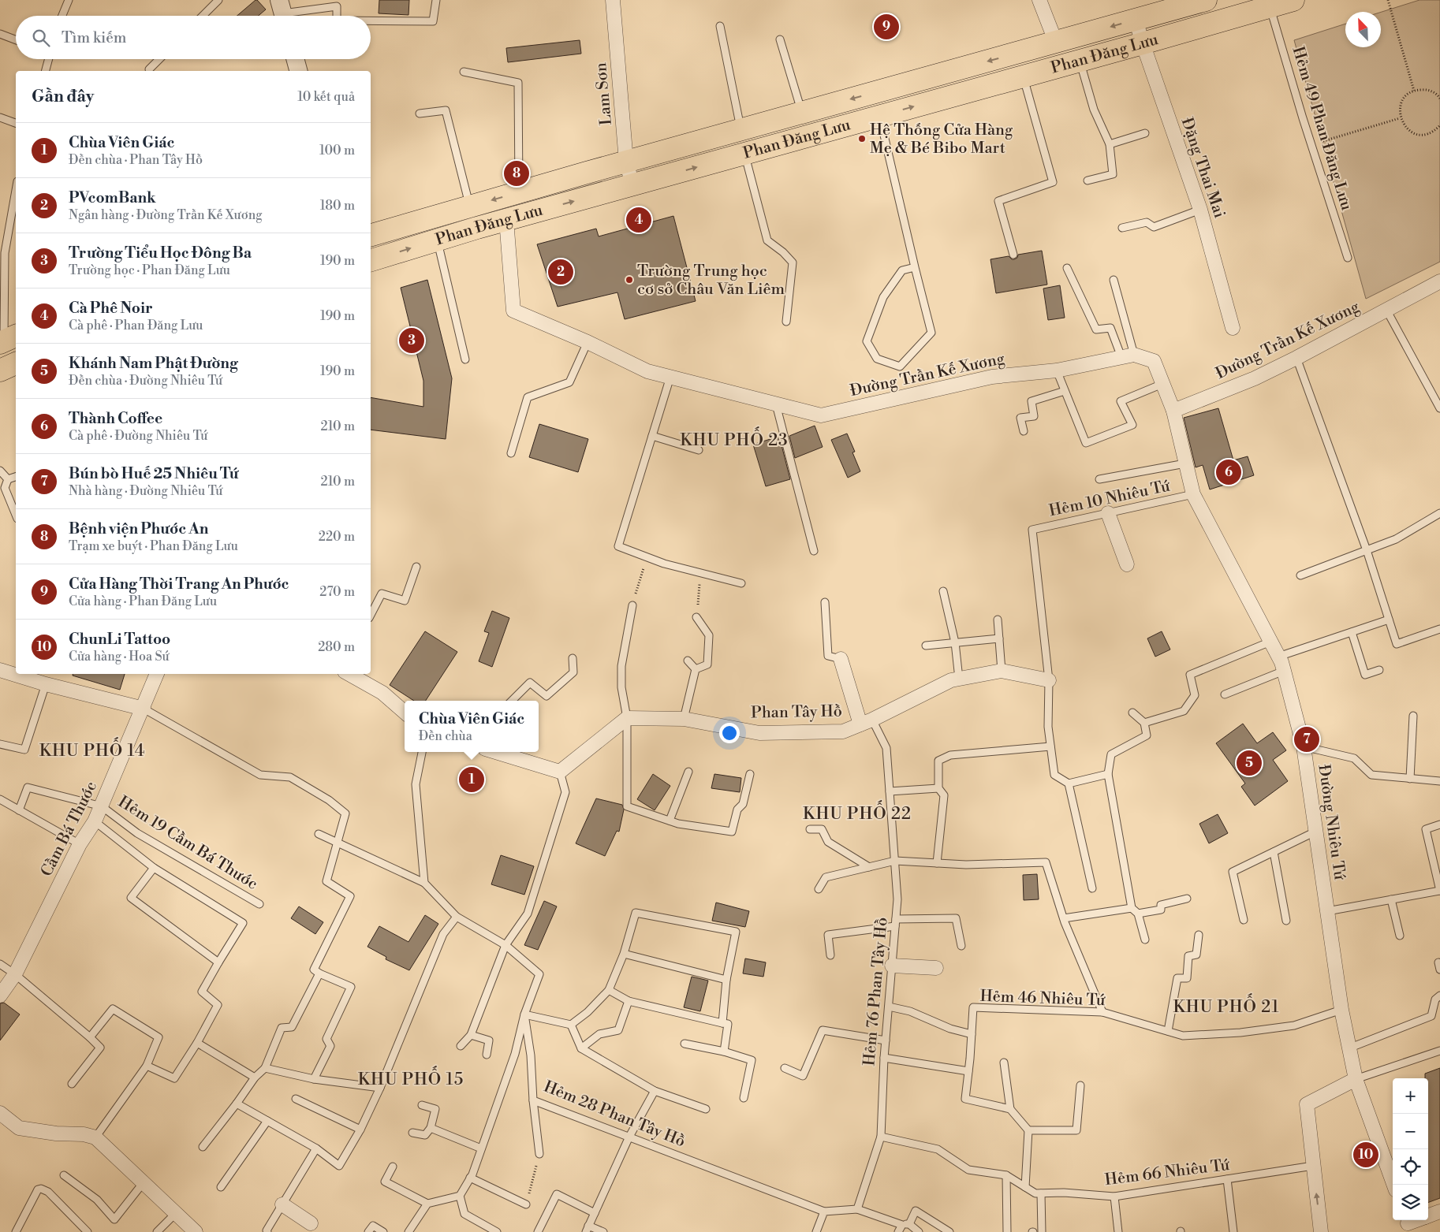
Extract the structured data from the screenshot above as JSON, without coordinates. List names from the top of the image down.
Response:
{
  "streets": {
    "main road": ["Phan Đăng Lưu"],
    "street": [
      "Lam Sơn",
      "Đặng Thai Mai",
      "Đường Trần Kế Xương",
      "Phan Tây Hồ",
      "Đường Nhiêu Tứ",
      "Cầm Bá Thước"
    ],
    "lane": [
      "Hẻm 49 Phan Đăng Lưu",
      "Hẻm 10 Nhiêu Tứ",
      "Hẻm 19 Cầm Bá Thước",
      "Hẻm 76 Phan Tây Hồ",
      "Hẻm 46 Nhiêu Tứ",
      "Hẻm 28 Phan Tây Hồ",
      "Hẻm 66 Nhiêu Tứ"
    ]
  },
  "crossings": [
    ["Phan Đăng Lưu", "Lam Sơn"],
    ["Phan Đăng Lưu", "Hẻm 49 Phan Đăng Lưu"],
    ["Phan Đăng Lưu", "Đặng Thai Mai"],
    ["Phan Đăng Lưu", "Đường Trần Kế Xương"],
    ["Đường Trần Kế Xương", "Đường Nhiêu Tứ"],
    ["Hẻm 10 Nhiêu Tứ", "Phan Tây Hồ"],
    ["Hẻm 10 Nhiêu Tứ", "Đường Nhiêu Tứ"],
    ["Phan Tây Hồ", "Hẻm 76 Phan Tây Hồ"],
    ["Đường Nhiêu Tứ", "Hẻm 46 Nhiêu Tứ"],
    ["Cầm Bá Thước", "Hẻm 19 Cầm Bá Thước"]
  ],
  "districts": [
    "KHU PHỐ 23",
    "KHU PHỐ 14",
    "KHU PHỐ 22",
    "KHU PHỐ 21",
    "KHU PHỐ 15"
  ],
  "places": ["Hệ Thống Cửa Hàng Mẹ & Bé Bibo Mart", "Trường Trung học cơ sở Châu Văn Liêm"],
  "north": "top left",
  "page": {
    "pins": [
      "9",
      "8",
      "4",
      "2",
      "3",
      "6",
      "7",
      "5",
      "1",
      "10"
    ],
    "search": "Tìm kiếm",
    "heading": ["Gần đây", "10 kết quả"],
    "list": [
      {
        "mark": "1",
        "name": "Chùa Viên Giác",
        "note": "Đền chùa · Phan Tây Hồ",
        "value": "100 m"
      },
      {
        "mark": "2",
        "name": "PVcomBank",
        "note": "Ngân hàng · Đường Trần Kế Xương",
        "value": "180 m"
      },
      {
        "mark": "3",
        "name": "Trường Tiểu Học Đông Ba",
        "note": "Trường học · Phan Đăng Lưu",
        "value": "190 m"
      },
      {
        "mark": "4",
        "name": "Cà Phê Noir",
        "note": "Cà phê · Phan Đăng Lưu",
        "value": "190 m"
      },
      {
        "mark": "5",
        "name": "Khánh Nam Phật Đường",
        "note": "Đền chùa · Đường Nhiêu Tứ",
        "value": "190 m"
      },
      {
        "mark": "6",
        "name": "Thành Coffee",
        "note": "Cà phê · Đường Nhiêu Tứ",
        "value": "210 m"
      },
      {
        "mark": "7",
        "name": "Bún bò Huế 25 Nhiêu Tứ",
        "note": "Nhà hàng · Đường Nhiêu Tứ",
        "value": "210 m"
      },
      {
        "mark": "8",
        "name": "Bệnh viện Phước An",
        "note": "Trạm xe buýt · Phan Đăng Lưu",
        "value": "220 m"
      },
      {
        "mark": "9",
        "name": "Cửa Hàng Thời Trang An Phước",
        "note": "Cửa hàng · Phan Đăng Lưu",
        "value": "270 m"
      },
      {
        "mark": "10",
        "name": "ChunLi Tattoo",
        "note": "Cửa hàng · Hoa Sứ",
        "value": "280 m"
      }
    ],
    "popup": ["Chùa Viên Giác", "Đền chùa"],
    "map_buttons": ["+", "−"]
  }
}
